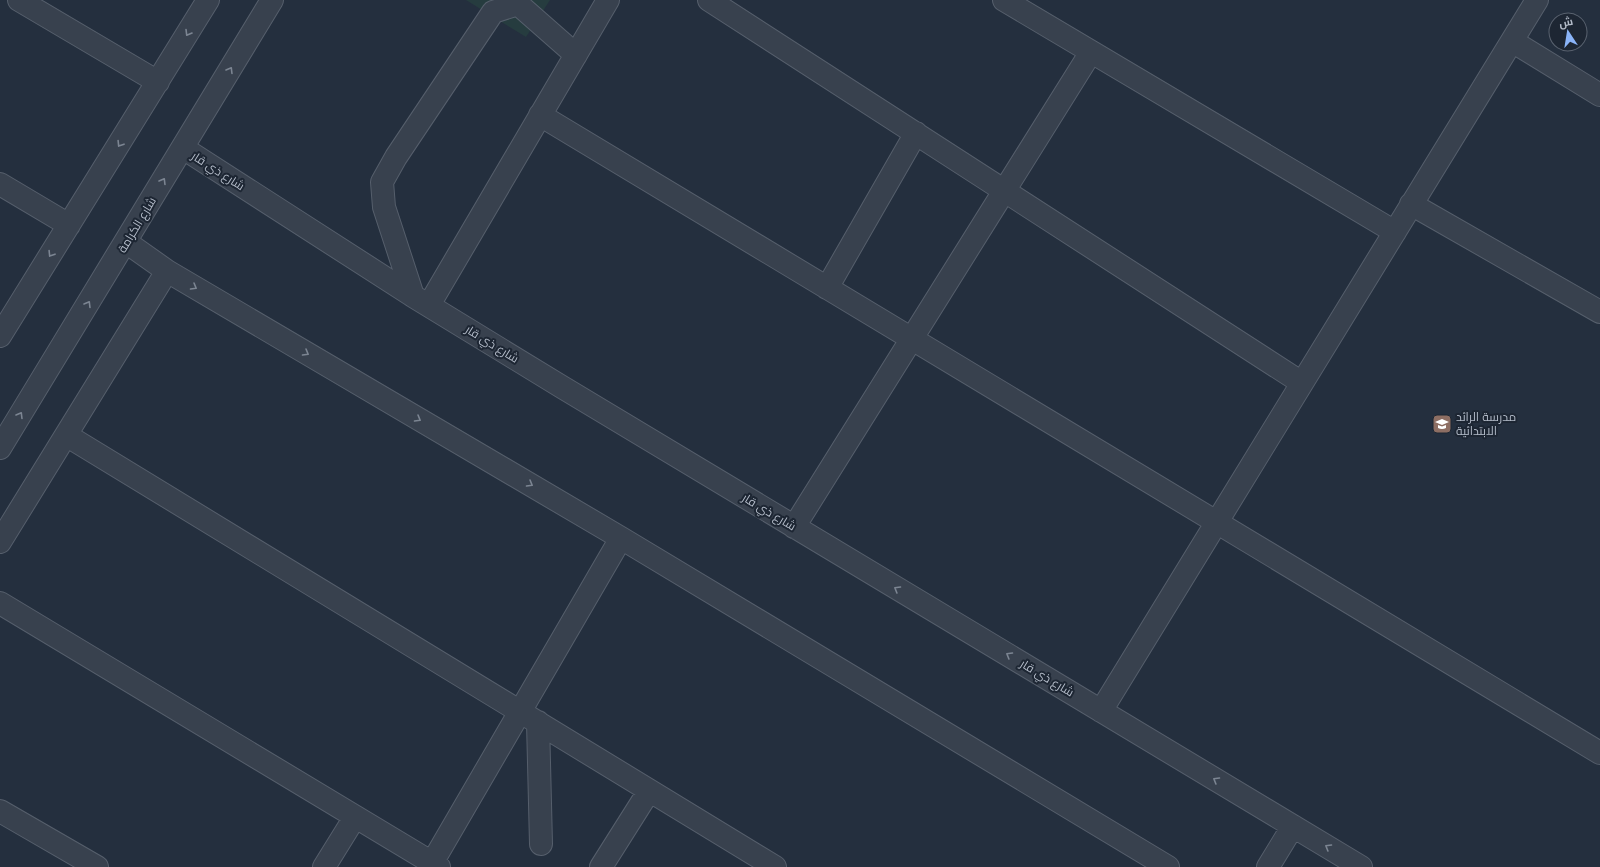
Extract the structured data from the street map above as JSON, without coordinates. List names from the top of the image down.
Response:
{
  "streets": {
    "street": ["شارع ذي قار", "شارع الكرامة"]
  },
  "crossings": [
    ["شارع ذي قار", "شارع الكرامة"]
  ],
  "places": {
    "school or university": ["مدرسة الرائد الابتدائية"]
  },
  "north": "top"
}
